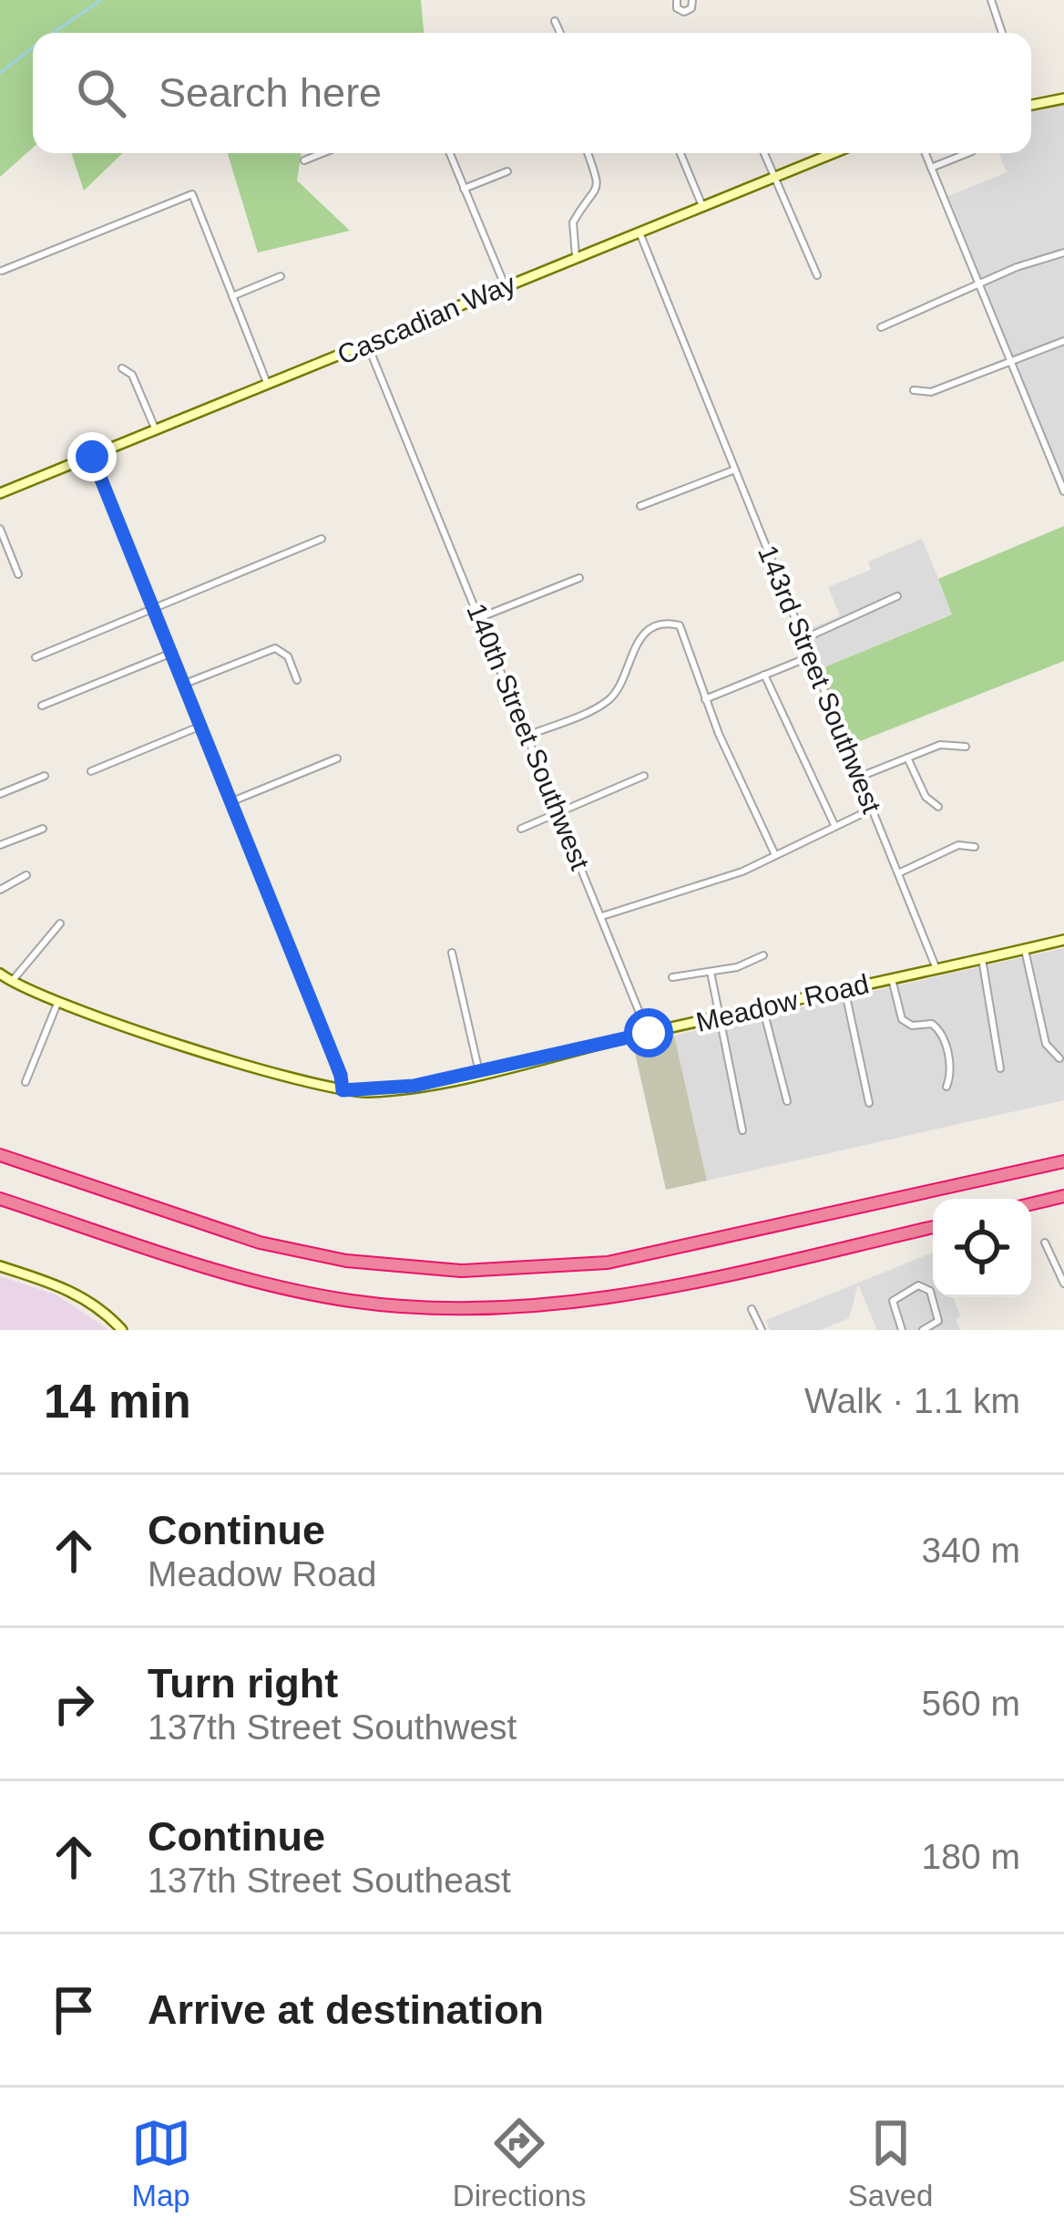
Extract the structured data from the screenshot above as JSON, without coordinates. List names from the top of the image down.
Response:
{
  "streets": {
    "street": [
      "Cascadian Way",
      "143rd Street Southwest",
      "140th Street Southwest",
      "Meadow Road"
    ]
  },
  "crossings": [
    ["Cascadian Way", "143rd Street Southwest"],
    ["Cascadian Way", "140th Street Southwest"],
    ["143rd Street Southwest", "Meadow Road"],
    ["140th Street Southwest", "Meadow Road"]
  ],
  "page": {
    "search": "Search here",
    "heading": ["14 min", "Walk · 1.1 km"],
    "list": [
      ["Continue", "Meadow Road", "340 m"],
      ["Turn right", "137th Street Southwest", "560 m"],
      ["Continue", "137th Street Southeast", "180 m"],
      "Arrive at destination"
    ],
    "nav": ["Map", "Directions", "Saved"]
  }
}
